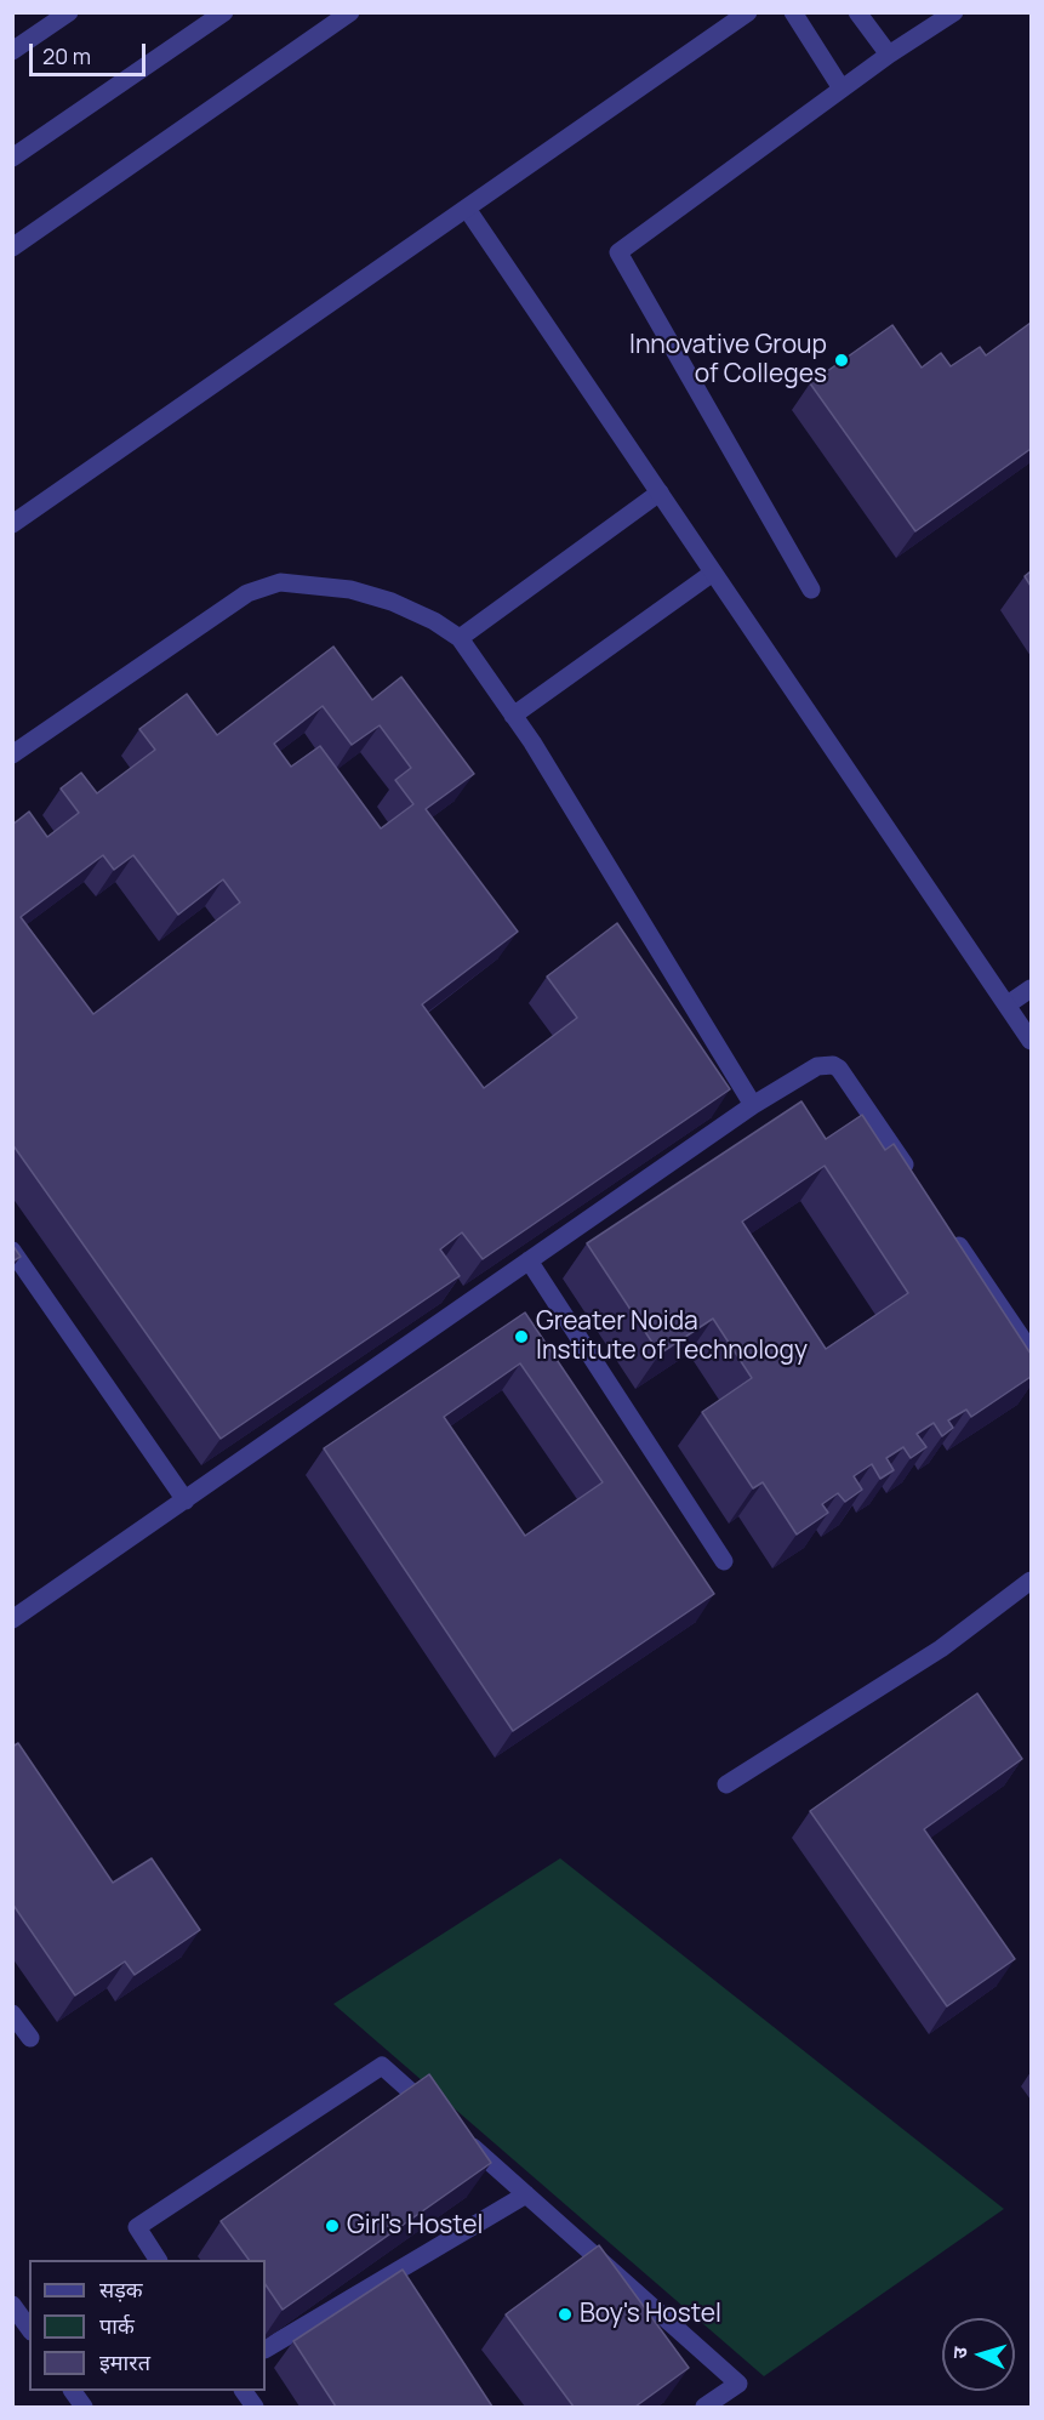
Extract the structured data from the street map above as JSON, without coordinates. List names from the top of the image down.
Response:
{
  "places": [
    "Innovative Group of Colleges",
    "Greater Noida Institute of Technology",
    "Girl's Hostel",
    "Boy's Hostel"
  ],
  "legend": ["सड़क", "पार्क", "इमारत"],
  "scale_bar": "20 m",
  "north": "left"
}
